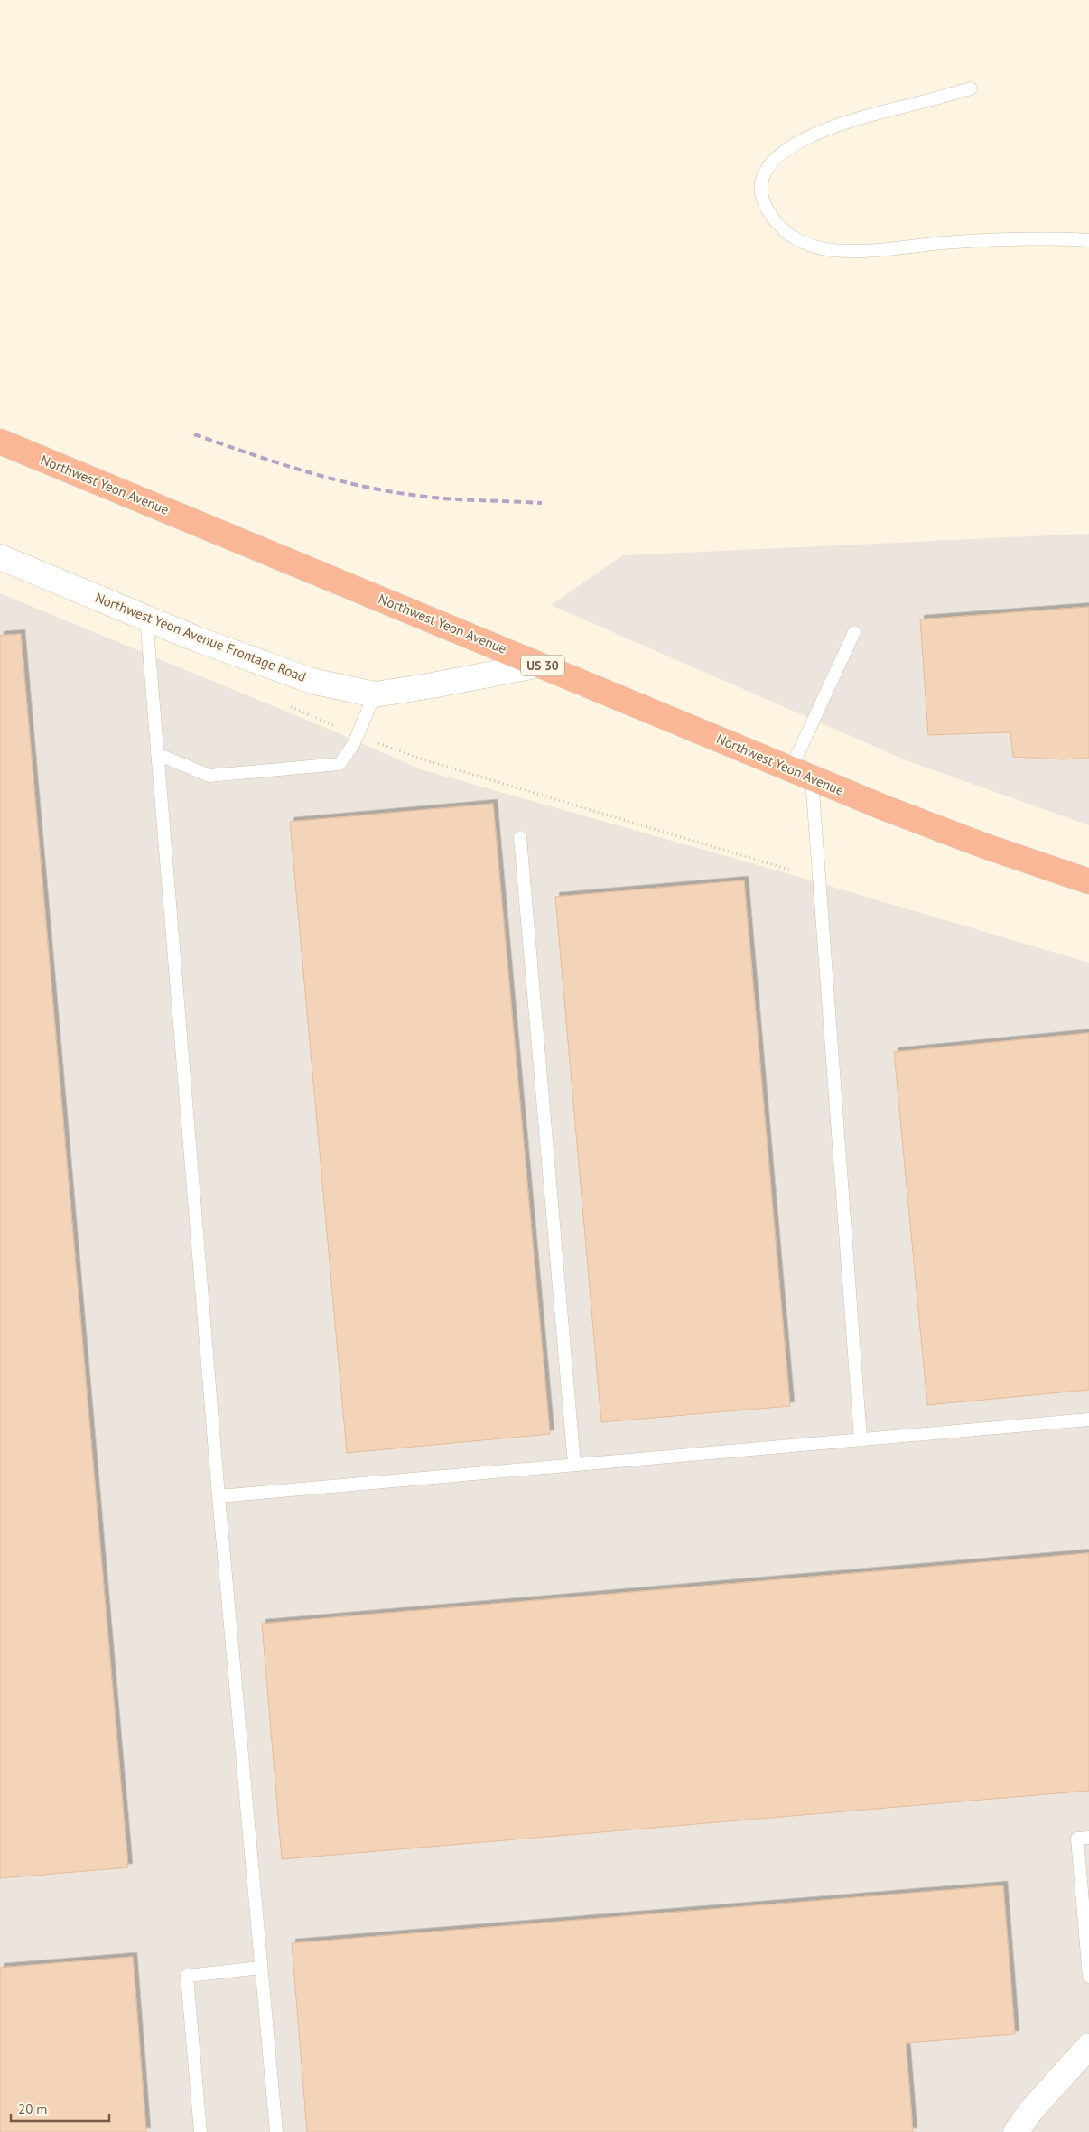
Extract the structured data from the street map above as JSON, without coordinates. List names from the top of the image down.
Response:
{
  "streets": {
    "highway": ["Northwest Yeon Avenue", "US 30"],
    "street": ["Northwest Yeon Avenue Frontage Road"]
  },
  "crossings": [
    ["Northwest Yeon Avenue", "Northwest Yeon Avenue Frontage Road"]
  ],
  "scale_bar": "20 m"
}
